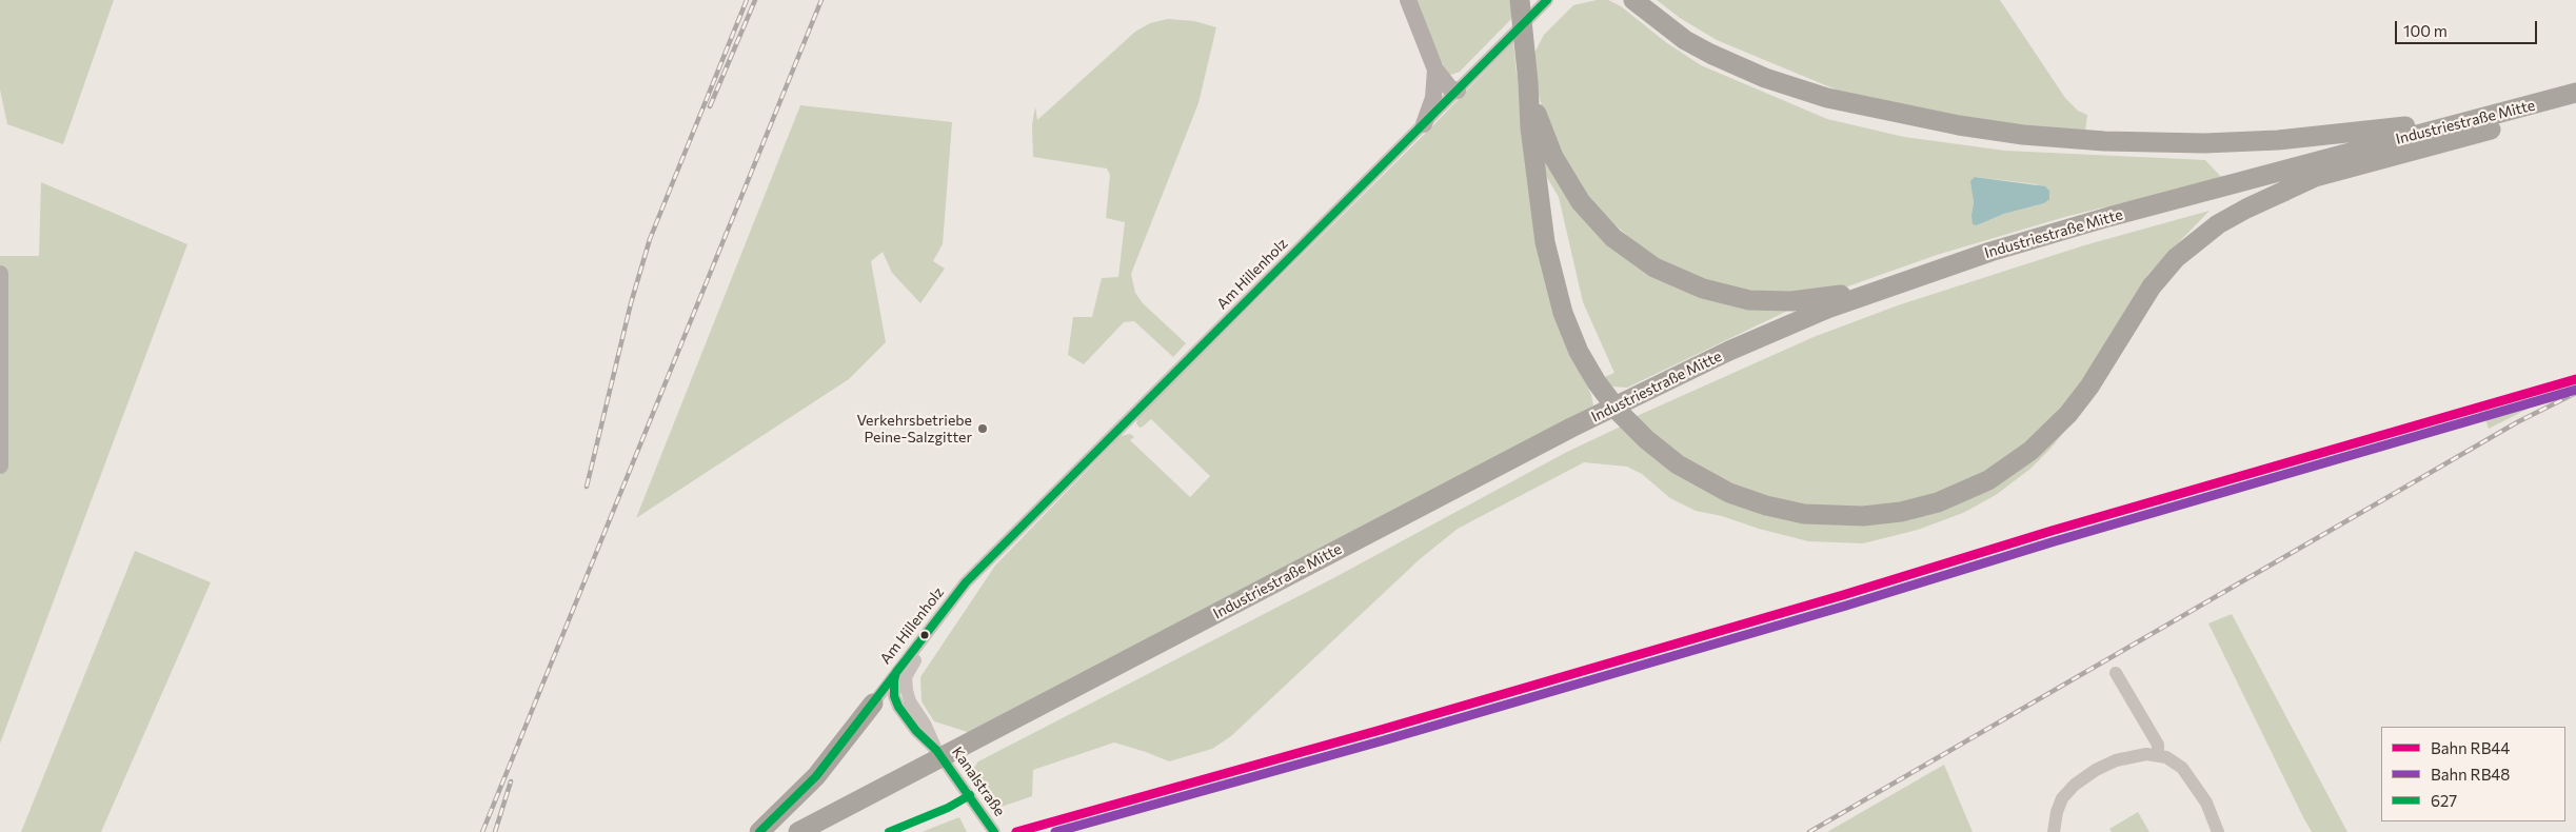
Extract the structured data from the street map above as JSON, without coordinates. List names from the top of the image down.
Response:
{
  "streets": {
    "highway": ["Industriestraße Mitte"],
    "street": ["Am Hillenholz", "Kanalstraße"]
  },
  "crossings": [
    ["Am Hillenholz", "Kanalstraße"]
  ],
  "places": ["Verkehrsbetriebe Peine-Salzgitter"],
  "lines": ["transit line 627", "rail line RB44", "rail line RB48"],
  "legend": ["Bahn RB44", "Bahn RB48", "627"],
  "scale_bar": "100 m"
}
